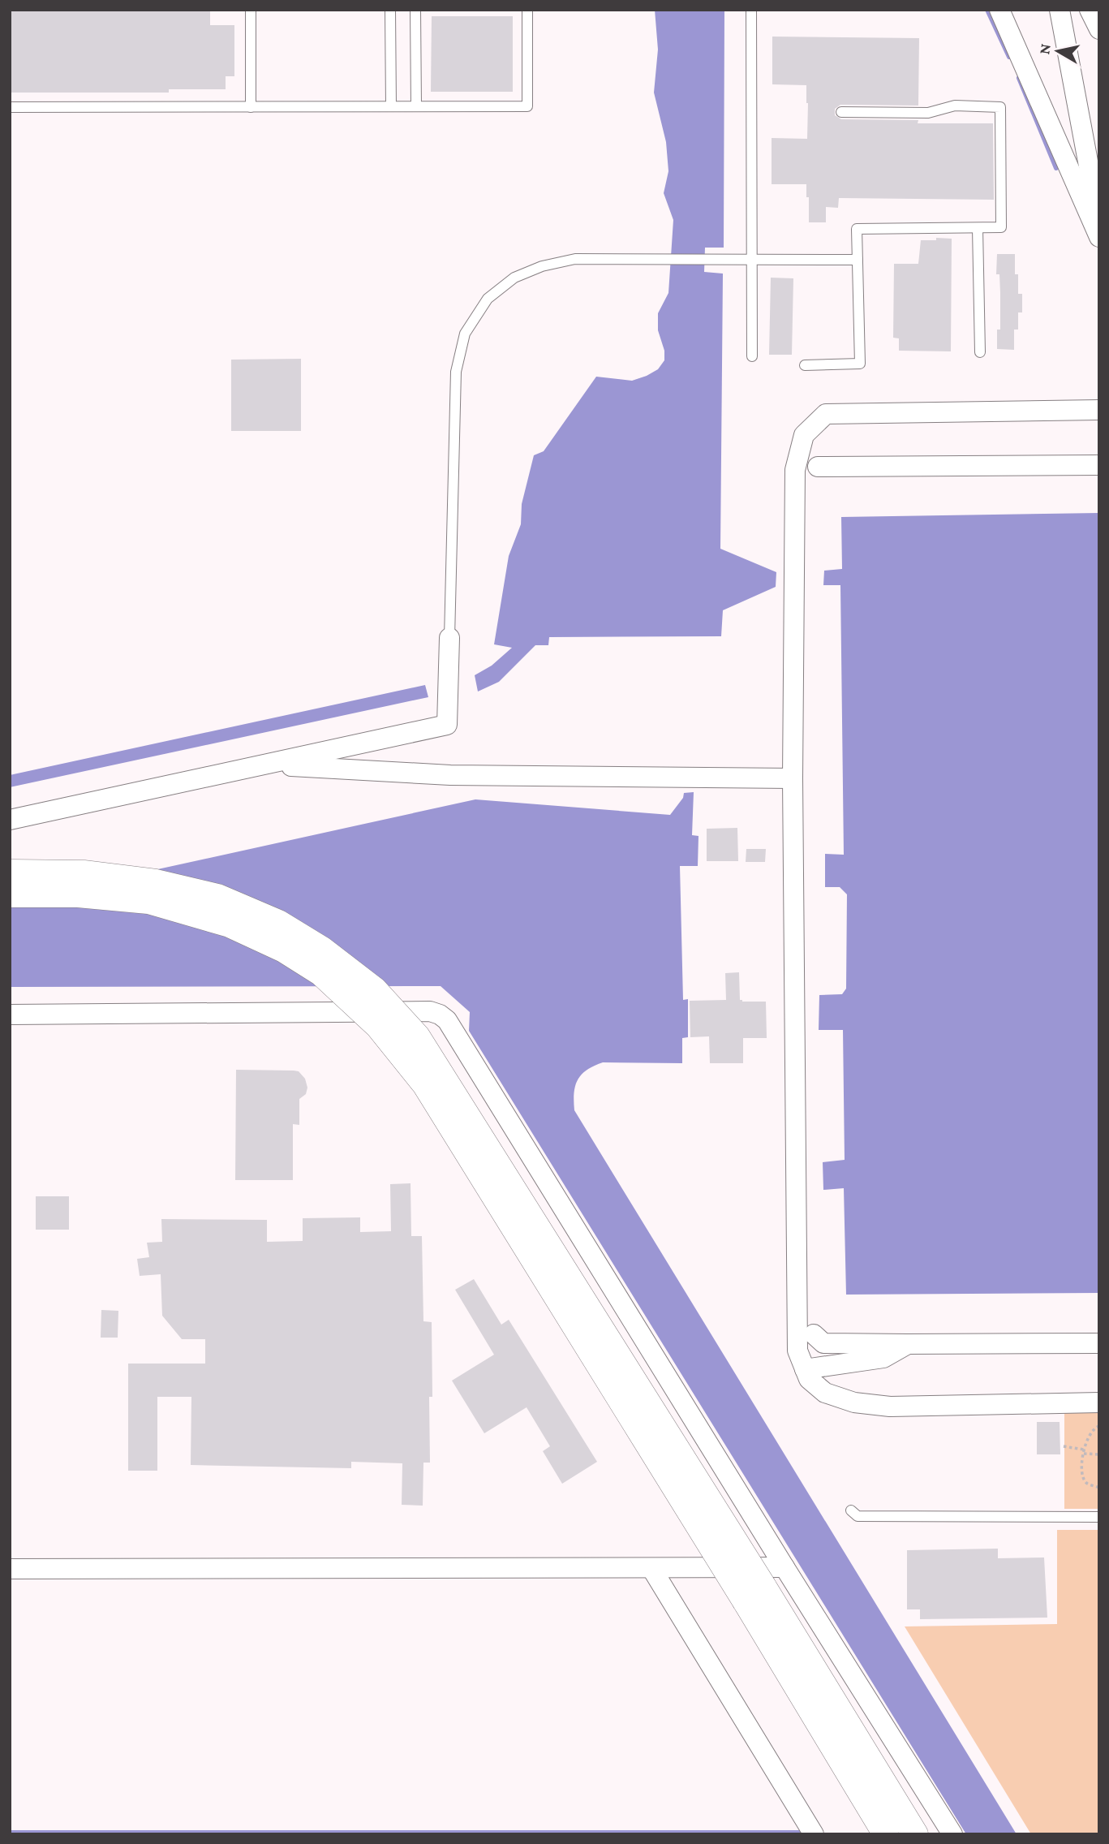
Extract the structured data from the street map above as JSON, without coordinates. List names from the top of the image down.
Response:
{
  "north": "left"
}
